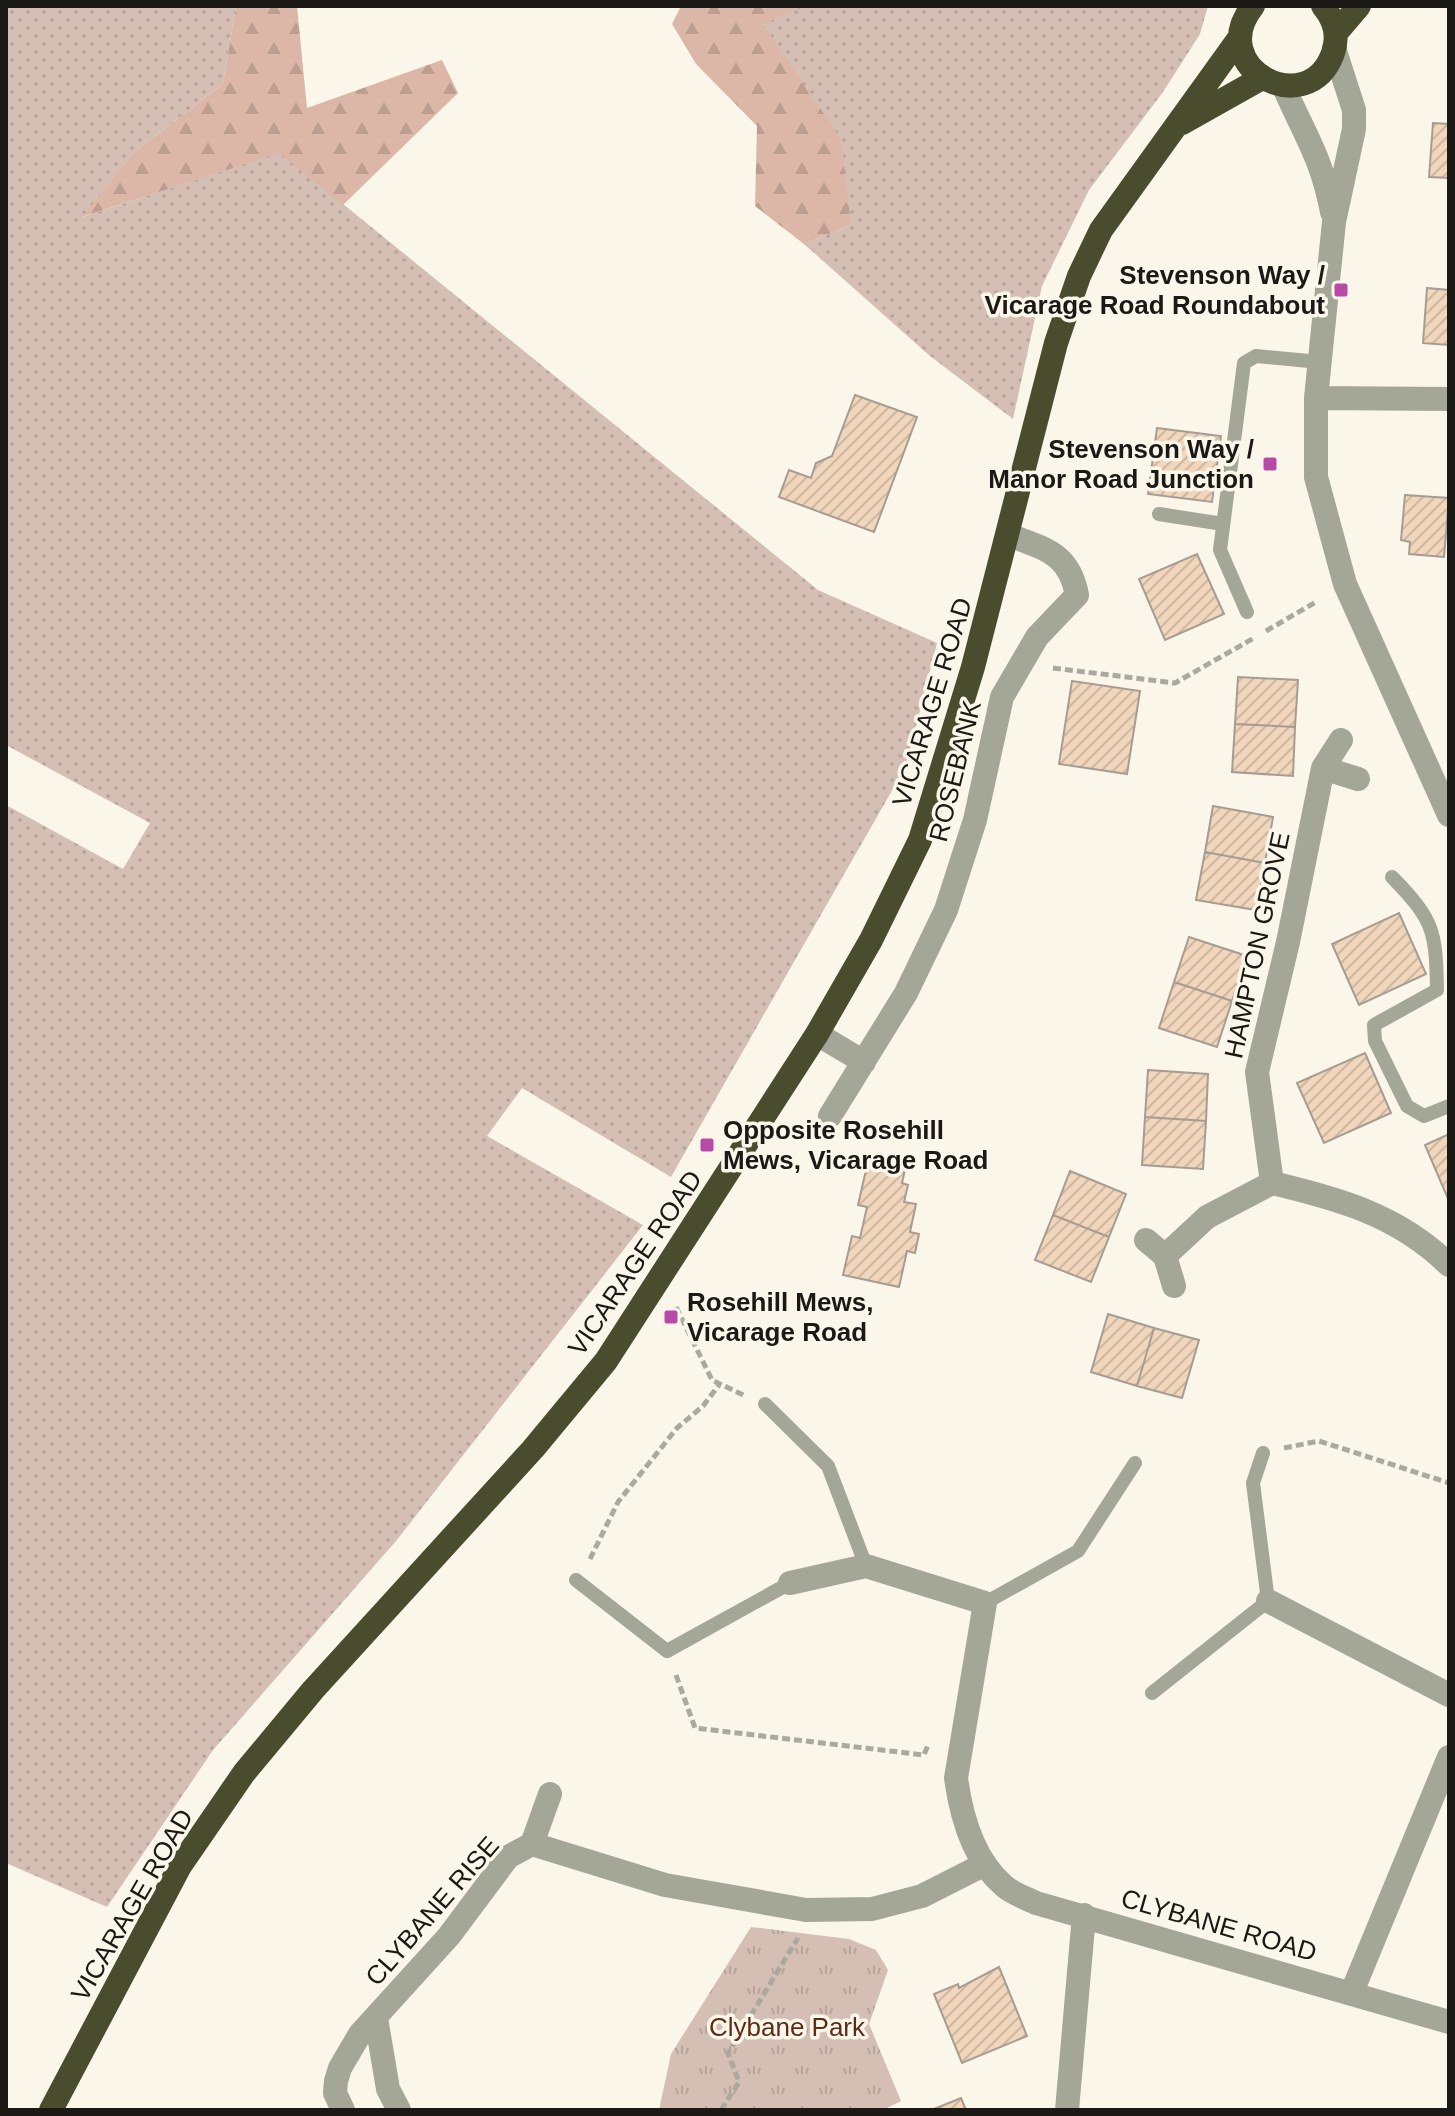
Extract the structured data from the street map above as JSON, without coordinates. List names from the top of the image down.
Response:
{
  "streets": {
    "highway": ["VICARAGE ROAD"],
    "street": [
      "ROSEBANK",
      "HAMPTON GROVE",
      "CLYBANE RISE",
      "CLYBANE ROAD"
    ]
  },
  "crossings": [
    ["VICARAGE ROAD", "ROSEBANK"],
    ["CLYBANE RISE", "CLYBANE ROAD"]
  ],
  "parks": ["Clybane Park"],
  "places": {
    "transit": [
      "Stevenson Way / Vicarage Road Roundabout",
      "Stevenson Way / Manor Road Junction",
      "Opposite Rosehill Mews, Vicarage Road",
      "Rosehill Mews, Vicarage Road"
    ]
  }
}
